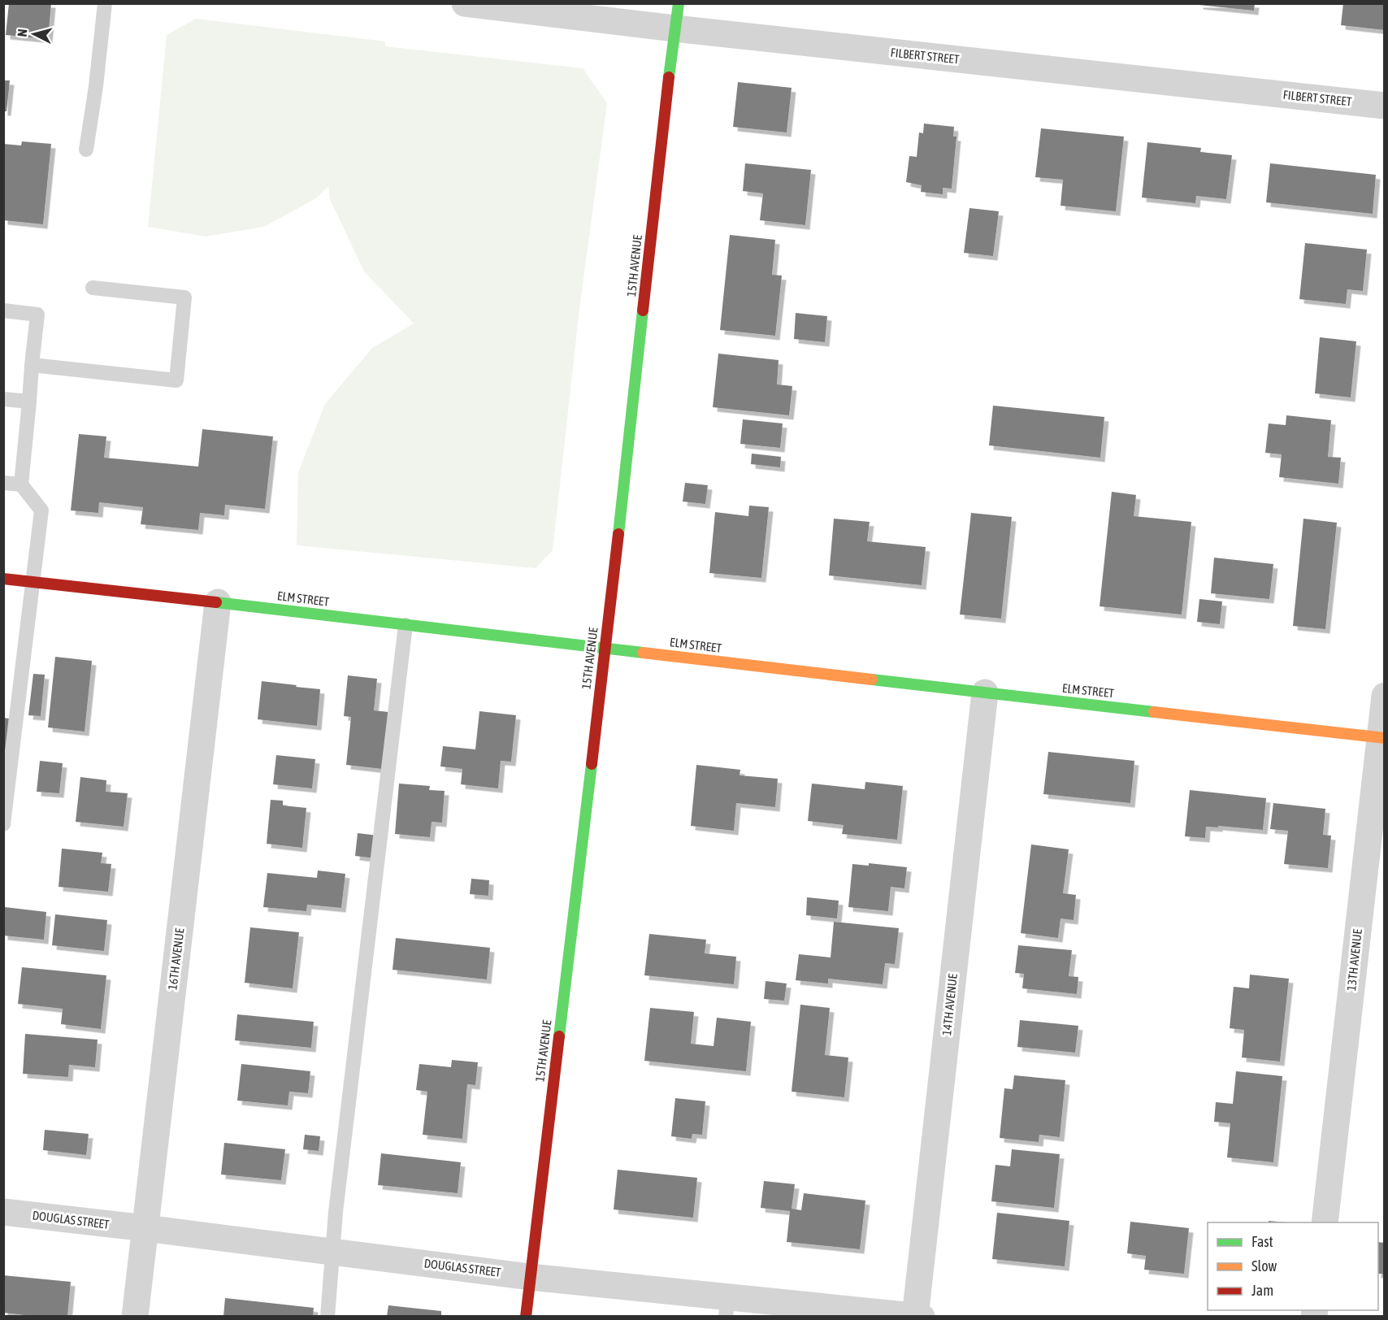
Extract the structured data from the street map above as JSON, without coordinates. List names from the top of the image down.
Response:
{
  "streets": {
    "street": [
      "FILBERT STREET",
      "15TH AVENUE",
      "ELM STREET",
      "16TH AVENUE",
      "13TH AVENUE",
      "14TH AVENUE",
      "DOUGLAS STREET"
    ]
  },
  "crossings": [
    ["FILBERT STREET", "15TH AVENUE"],
    ["15TH AVENUE", "ELM STREET"],
    ["15TH AVENUE", "DOUGLAS STREET"],
    ["ELM STREET", "16TH AVENUE"],
    ["ELM STREET", "13TH AVENUE"],
    ["ELM STREET", "14TH AVENUE"],
    ["16TH AVENUE", "DOUGLAS STREET"],
    ["14TH AVENUE", "DOUGLAS STREET"]
  ],
  "legend": ["Fast", "Slow", "Jam"],
  "north": "left"
}
